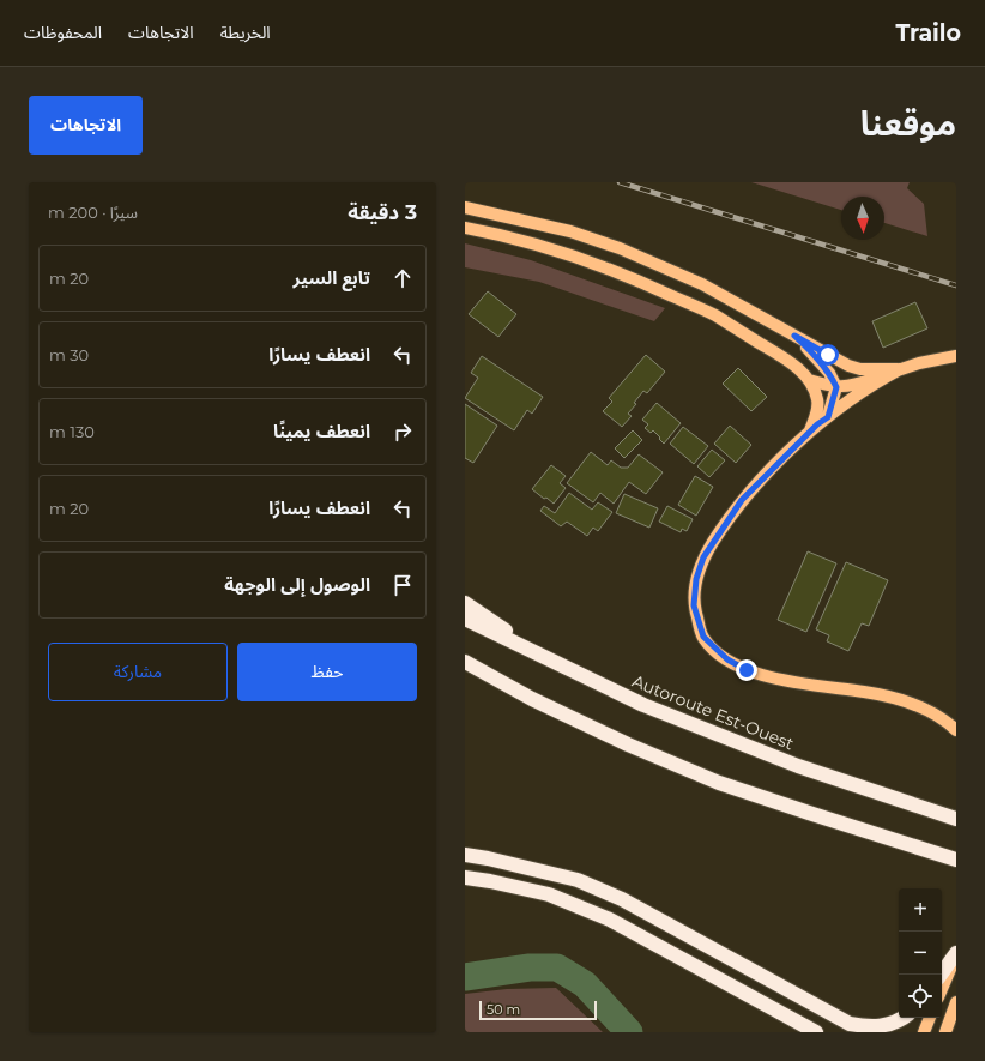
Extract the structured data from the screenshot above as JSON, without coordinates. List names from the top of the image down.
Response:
{
  "streets": {
    "highway": ["Autoroute Est-Ouest"]
  },
  "scale_bar": "50 m",
  "north": "bottom",
  "page": {
    "header": "Trailo",
    "nav": ["الخريطة", "الاتجاهات", "المحفوظات"],
    "title": "موقعنا",
    "buttons": [
      "الاتجاهات",
      ["حفظ", "مشاركة"]
    ],
    "heading": ["3 دقيقة", "سيرًا · 200 m"],
    "list": [
      ["تابع السير", "20 m"],
      ["انعطف يسارًا", "30 m"],
      ["انعطف يمينًا", "130 m"],
      ["انعطف يسارًا", "20 m"],
      "الوصول إلى الوجهة"
    ],
    "map_buttons": ["+", "−"],
    "scale": "50 m"
  }
}
